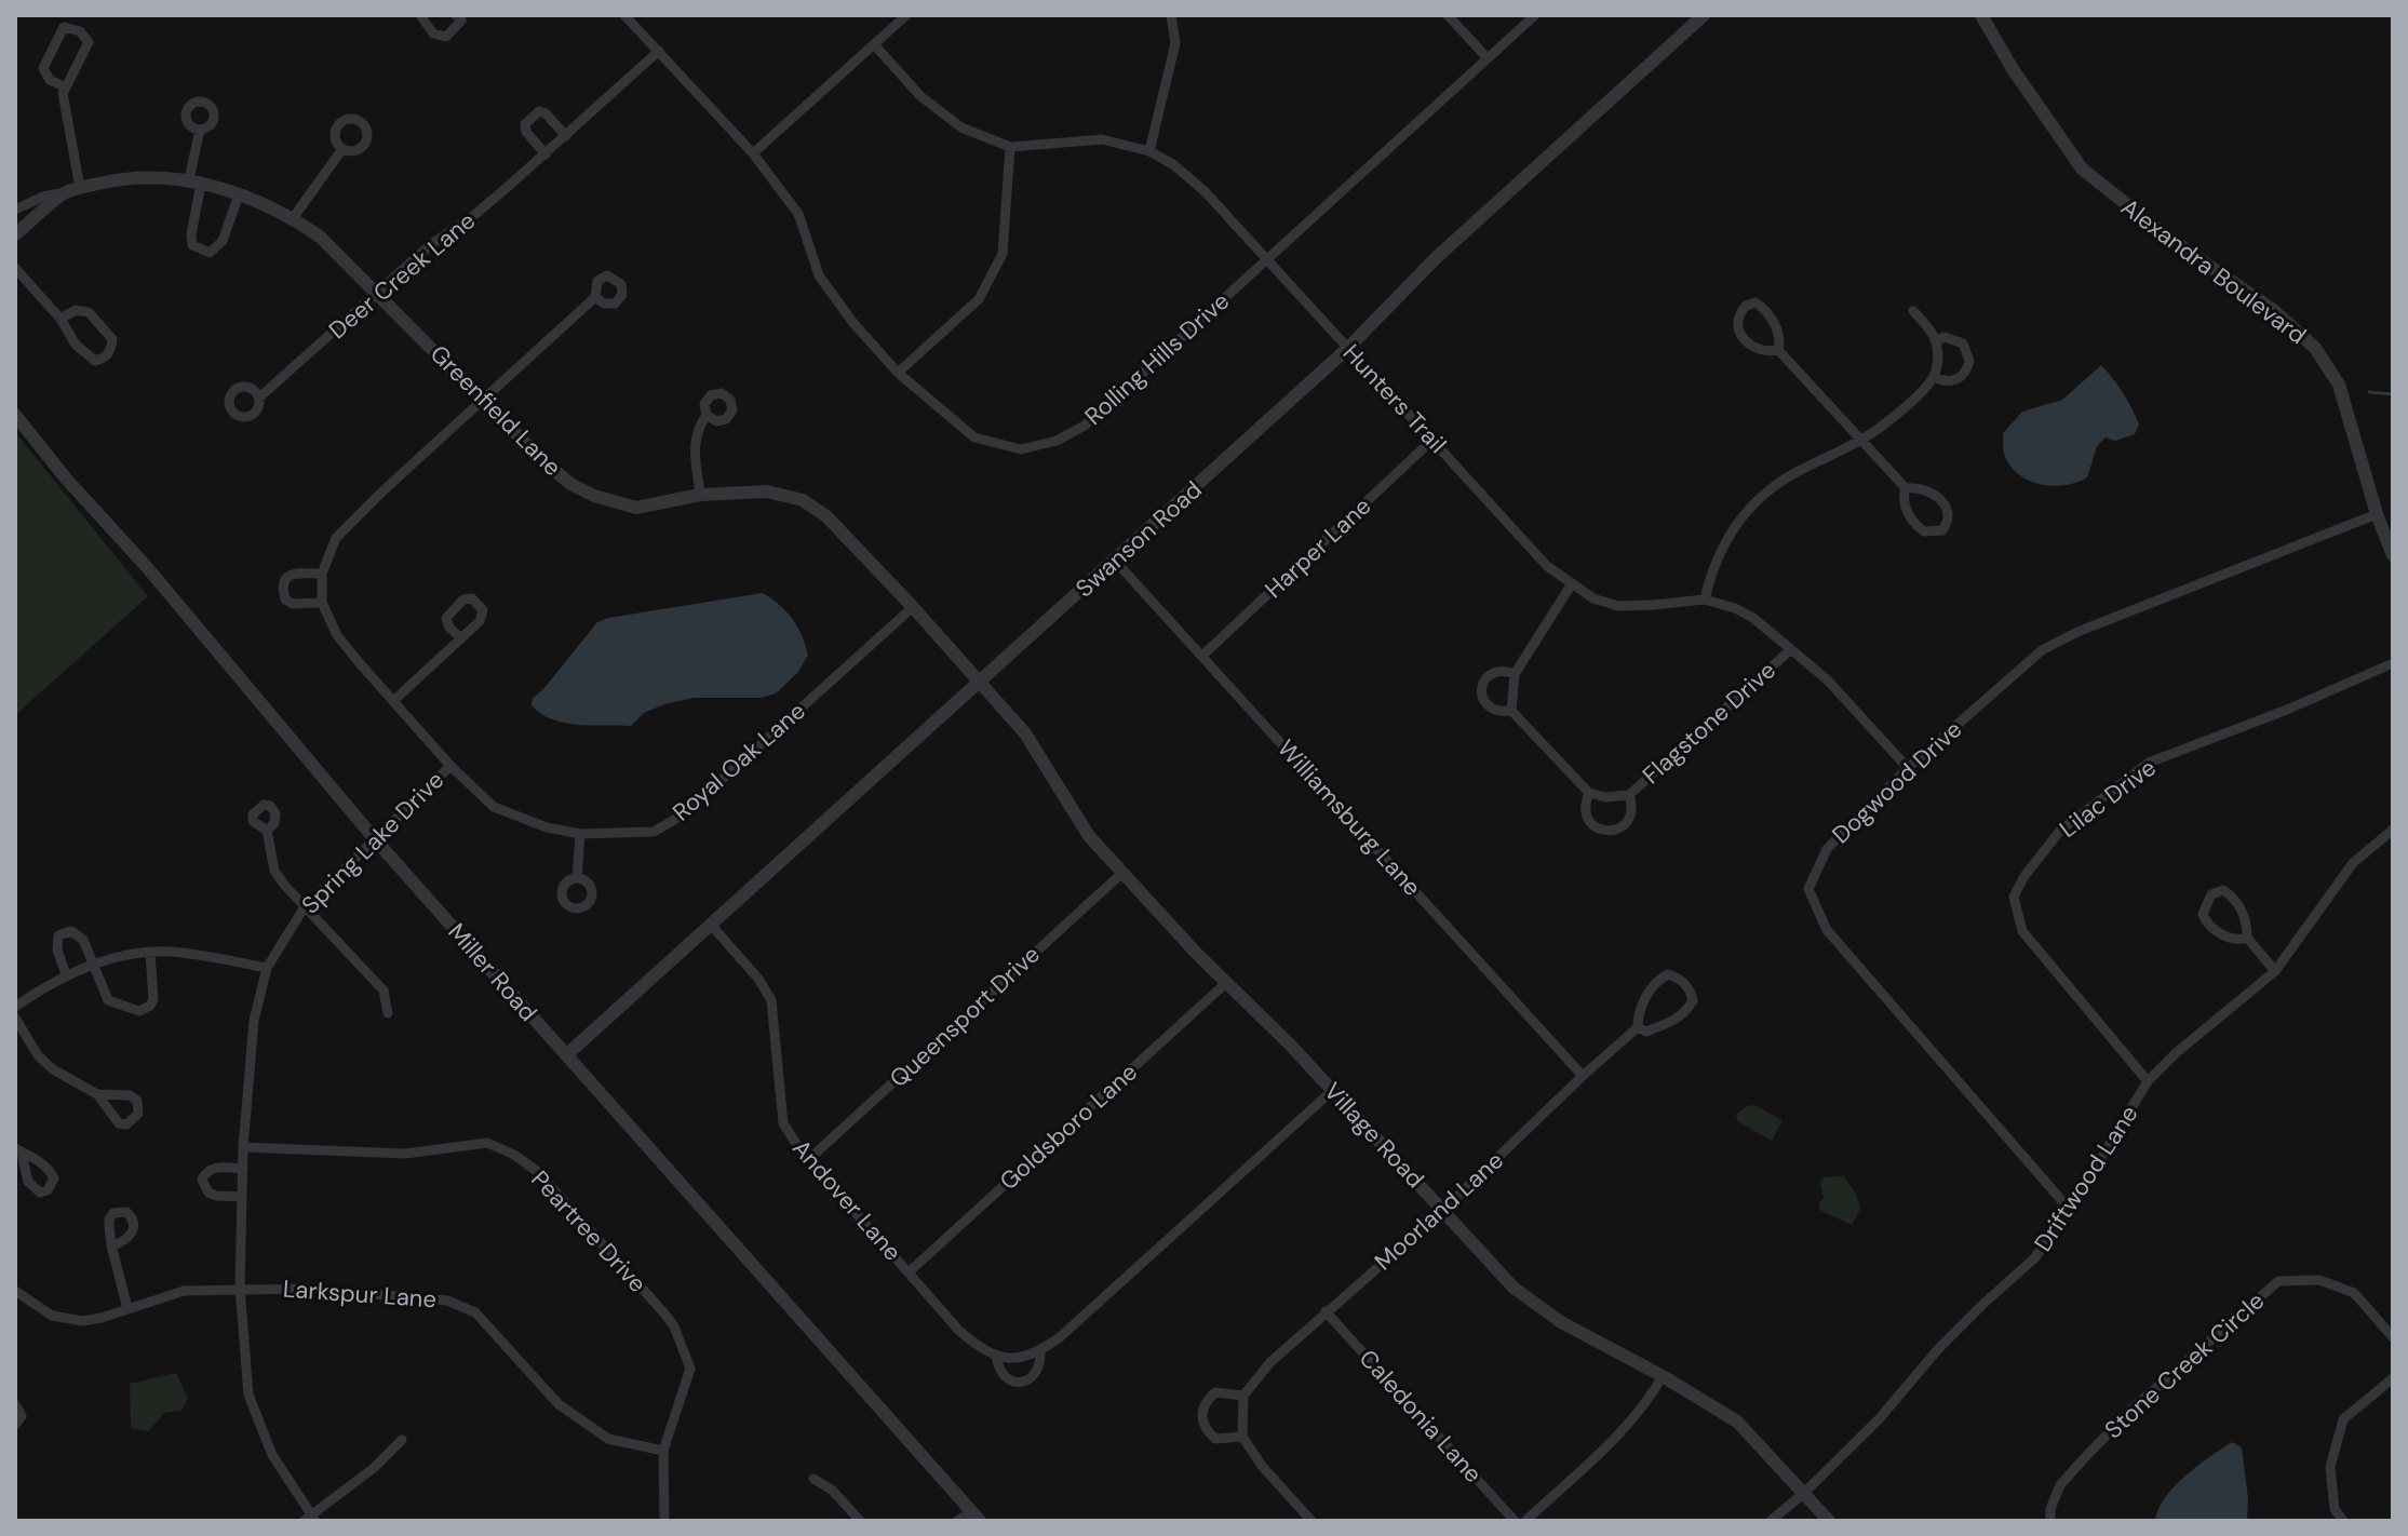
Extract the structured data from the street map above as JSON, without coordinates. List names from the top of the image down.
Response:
{
  "streets": {
    "street": [
      "Alexandra Boulevard",
      "Deer Creek Lane",
      "Rolling Hills Drive",
      "Hunters Trail",
      "Greenfield Lane",
      "Swanson Road",
      "Harper Lane",
      "Flagstone Drive",
      "Royal Oak Lane",
      "Dogwood Drive",
      "Lilac Drive",
      "Williamsburg Lane",
      "Spring Lake Drive",
      "Miller Road",
      "Queensport Drive",
      "Goldsboro Lane",
      "Village Road",
      "Driftwood Lane",
      "Andover Lane",
      "Moorland Lane",
      "Peartree Drive",
      "Larkspur Lane",
      "Stone Creek Circle",
      "Caledonia Lane"
    ]
  },
  "crossings": [
    ["Alexandra Boulevard", "Dogwood Drive"],
    ["Deer Creek Lane", "Rolling Hills Drive"],
    ["Deer Creek Lane", "Greenfield Lane"],
    ["Rolling Hills Drive", "Hunters Trail"],
    ["Hunters Trail", "Swanson Road"],
    ["Hunters Trail", "Harper Lane"],
    ["Hunters Trail", "Flagstone Drive"],
    ["Hunters Trail", "Dogwood Drive"],
    ["Greenfield Lane", "Swanson Road"],
    ["Greenfield Lane", "Royal Oak Lane"],
    ["Greenfield Lane", "Village Road"],
    ["Swanson Road", "Williamsburg Lane"],
    ["Swanson Road", "Miller Road"],
    ["Swanson Road", "Village Road"],
    ["Swanson Road", "Andover Lane"],
    ["Harper Lane", "Williamsburg Lane"],
    ["Royal Oak Lane", "Spring Lake Drive"],
    ["Dogwood Drive", "Driftwood Lane"],
    ["Lilac Drive", "Driftwood Lane"],
    ["Williamsburg Lane", "Moorland Lane"],
    ["Spring Lake Drive", "Miller Road"],
    ["Spring Lake Drive", "Peartree Drive"],
    ["Spring Lake Drive", "Larkspur Lane"],
    ["Queensport Drive", "Village Road"],
    ["Queensport Drive", "Andover Lane"],
    ["Goldsboro Lane", "Village Road"],
    ["Goldsboro Lane", "Andover Lane"],
    ["Village Road", "Driftwood Lane"],
    ["Village Road", "Andover Lane"],
    ["Village Road", "Moorland Lane"],
    ["Moorland Lane", "Caledonia Lane"],
    ["Peartree Drive", "Larkspur Lane"]
  ]
}
